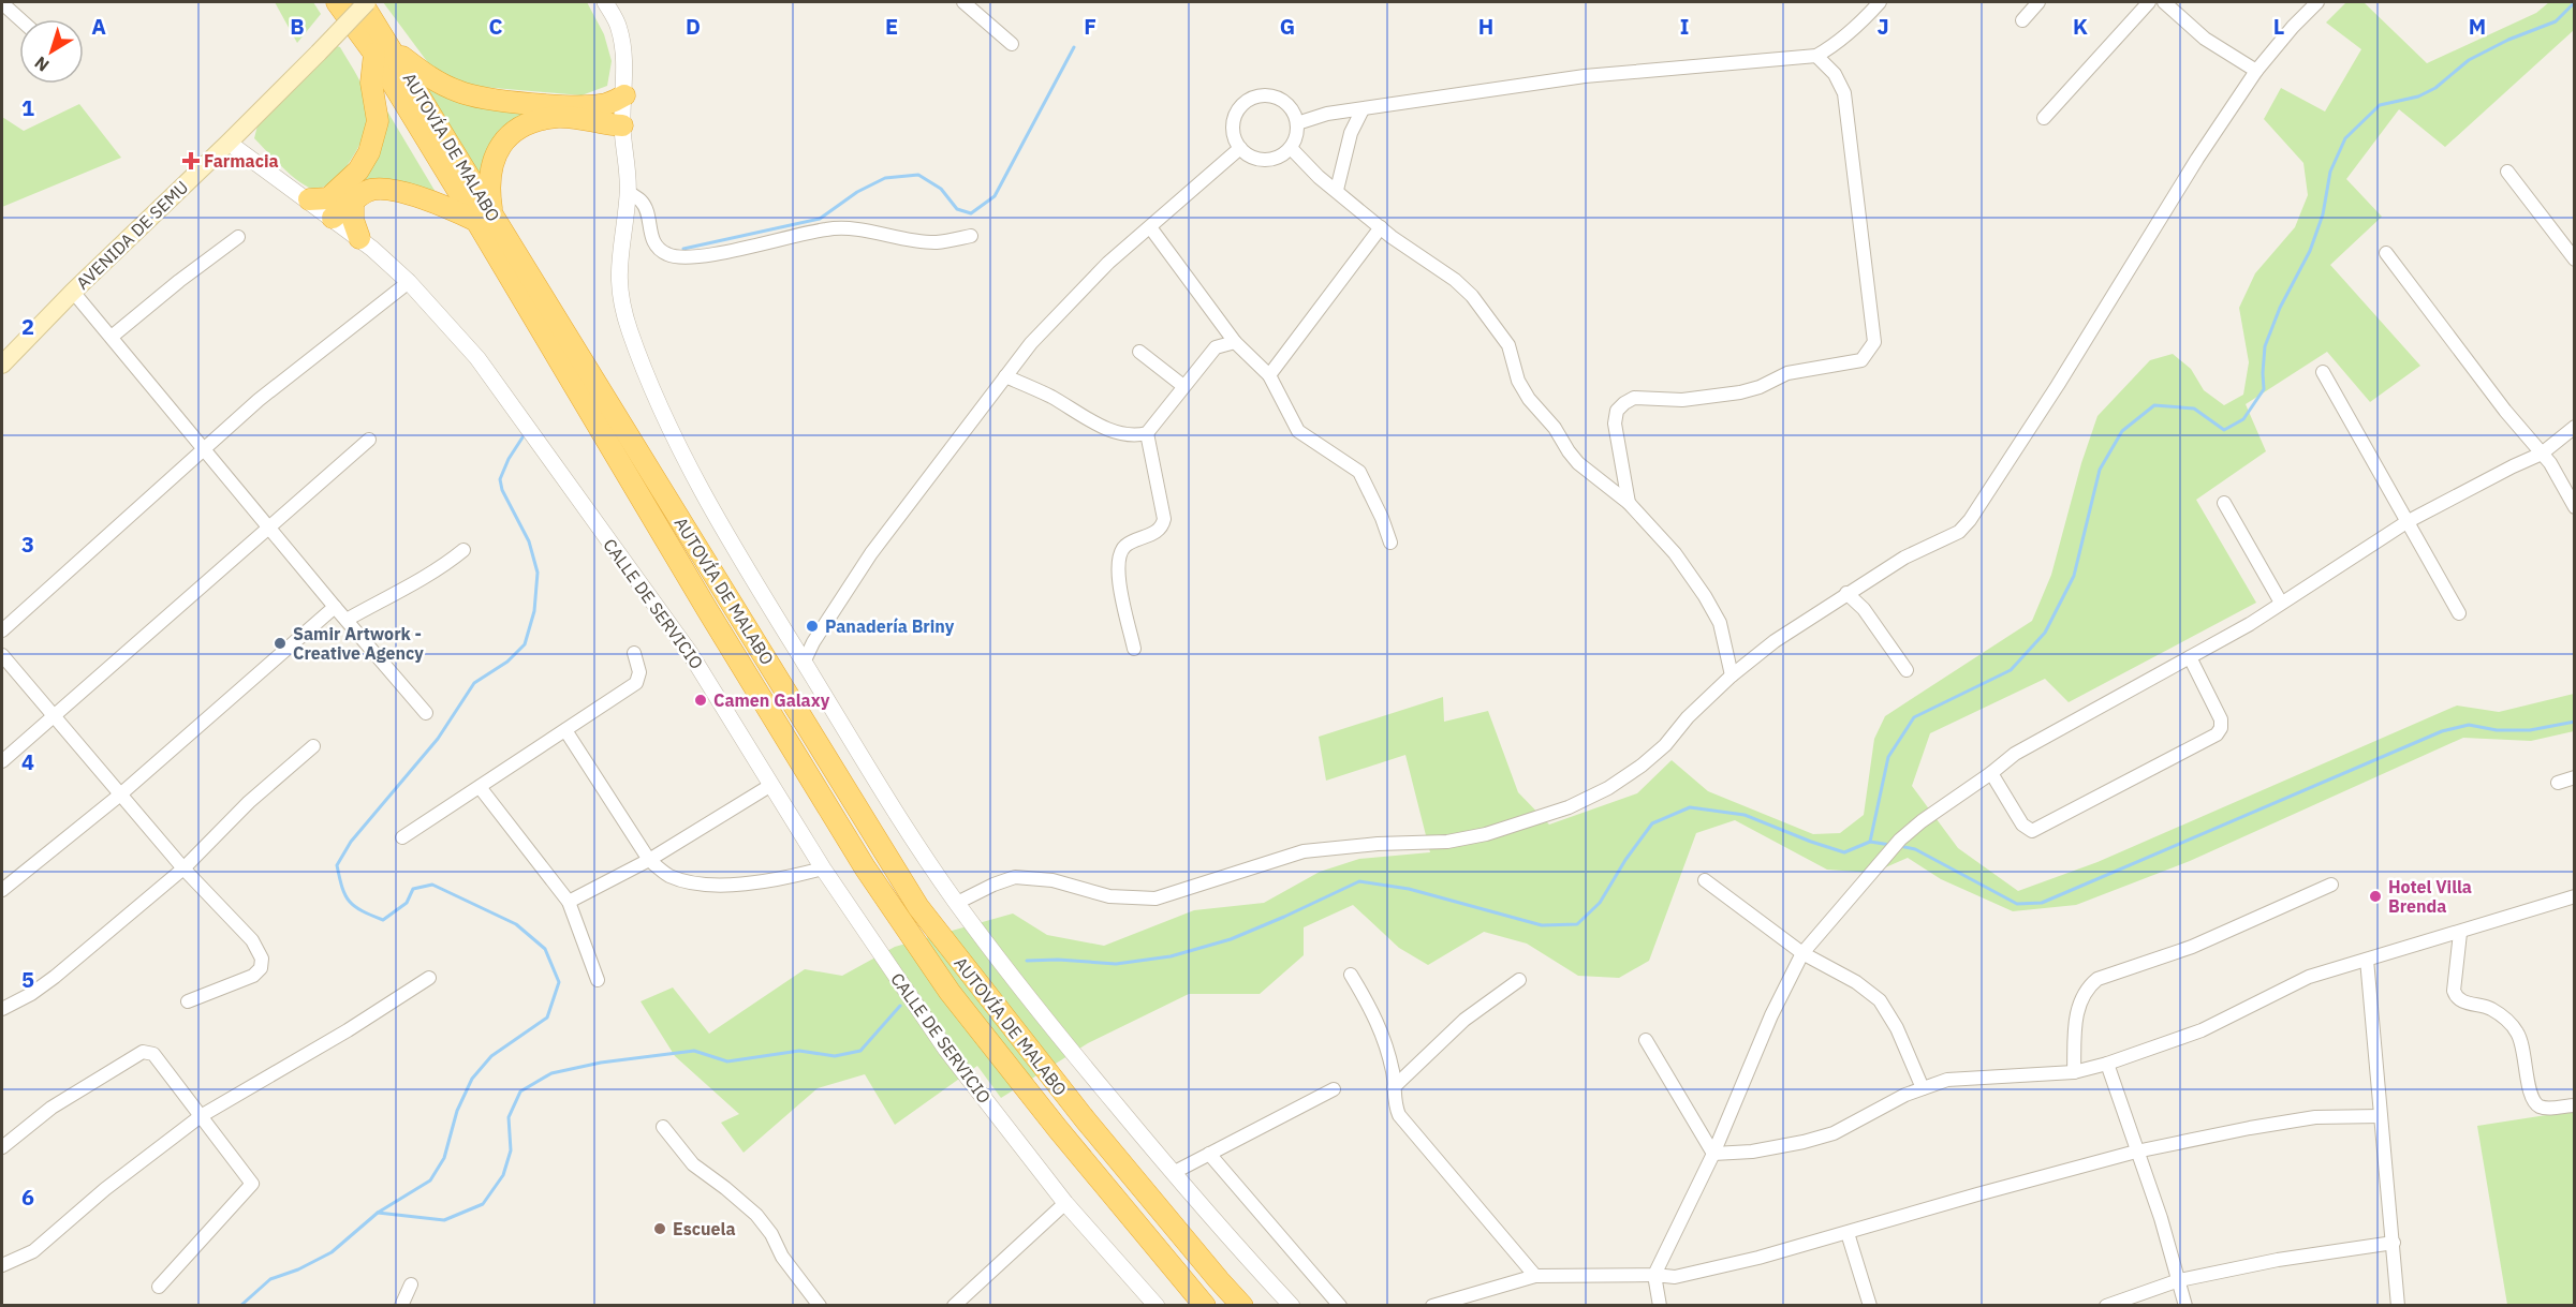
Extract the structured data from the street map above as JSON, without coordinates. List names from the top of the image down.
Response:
{
  "streets": {
    "highway": ["AUTOVÍA DE MALABO"],
    "main road": ["AVENIDA DE SEMU"],
    "street": ["CALLE DE SERVICIO"]
  },
  "crossings": [
    ["AUTOVÍA DE MALABO", "AVENIDA DE SEMU"],
    ["AVENIDA DE SEMU", "CALLE DE SERVICIO"]
  ],
  "places": {
    "health": ["Farmacia"],
    "other": [
      "Panadería Briny",
      "Samir Artwork - Creative Agency",
      "Camen Galaxy",
      "Hotel Villa Brenda",
      "Escuela"
    ]
  },
  "north": "bottom left",
  "grid": {
    "columns": [
      "A",
      "B",
      "C",
      "D",
      "E",
      "F",
      "G",
      "H",
      "I",
      "J",
      "K",
      "L",
      "M"
    ],
    "rows": [
      "1",
      "2",
      "3",
      "4",
      "5",
      "6"
    ]
  }
}
